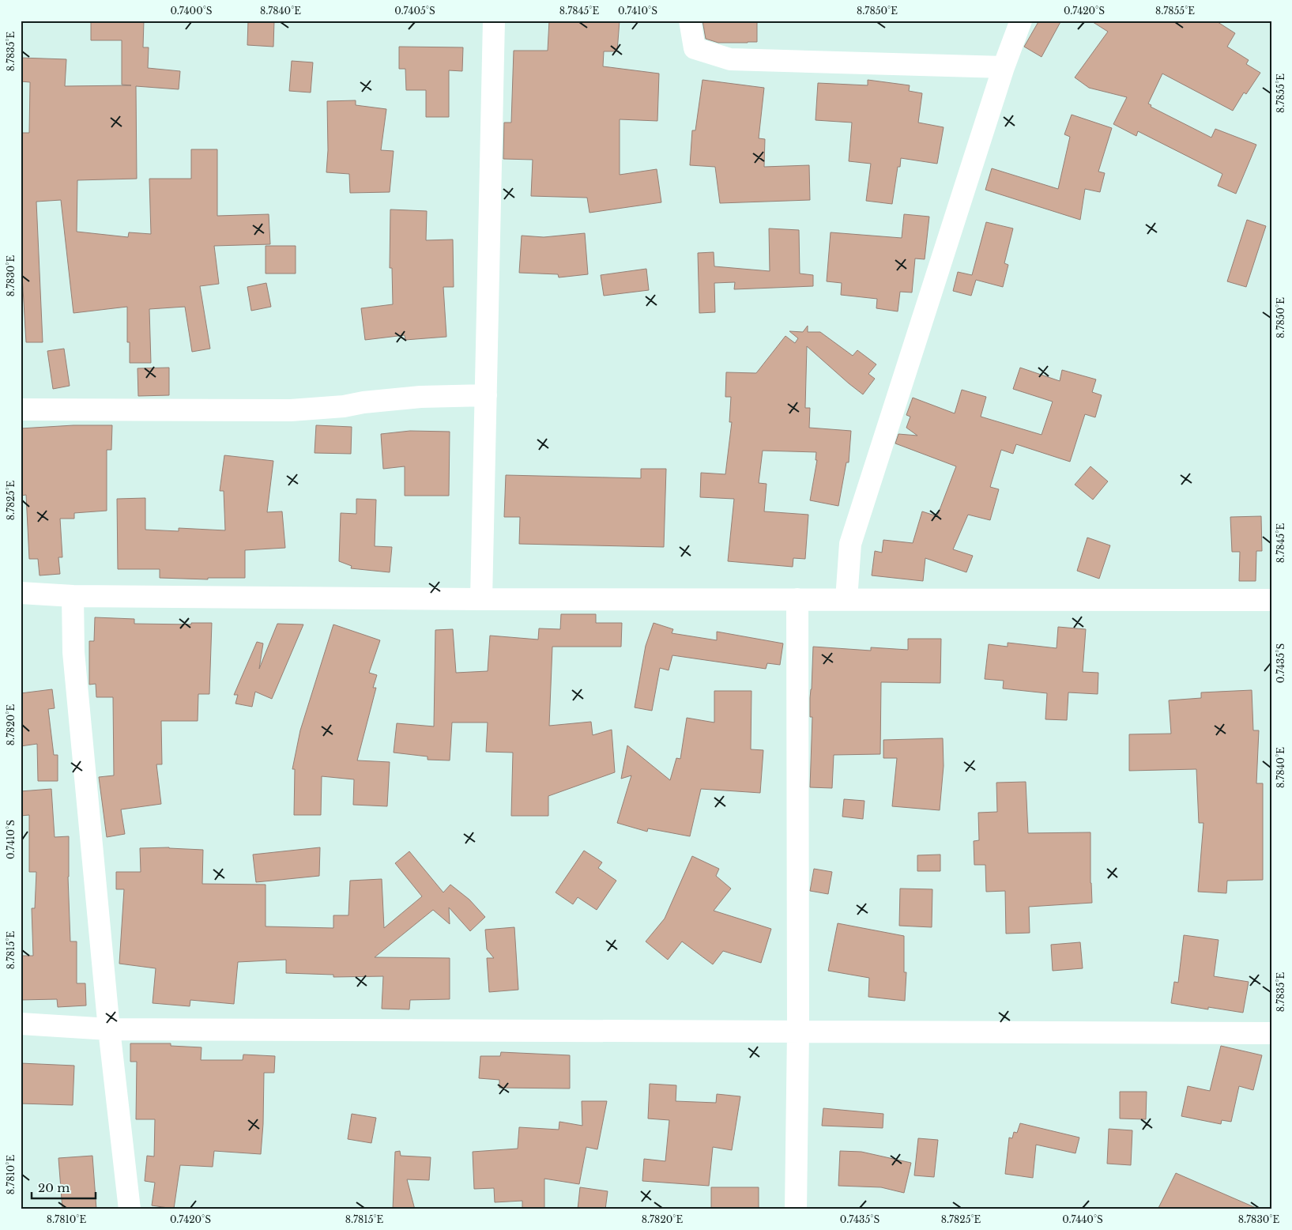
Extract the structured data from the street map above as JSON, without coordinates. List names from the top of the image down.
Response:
{
  "scale_bar": "20 m",
  "coordinates": [
    "0.7400°S",
    "8.7840°E",
    "0.7405°S",
    "8.7845°E",
    "0.7410°S",
    "8.7850°E",
    "0.7420°S",
    "8.7855°E",
    "8.7835°E",
    "8.7830°E",
    "8.7825°E",
    "0.7435°S",
    "8.7820°E",
    "8.7815°E",
    "8.7810°E",
    "0.7440°S"
  ]
}
